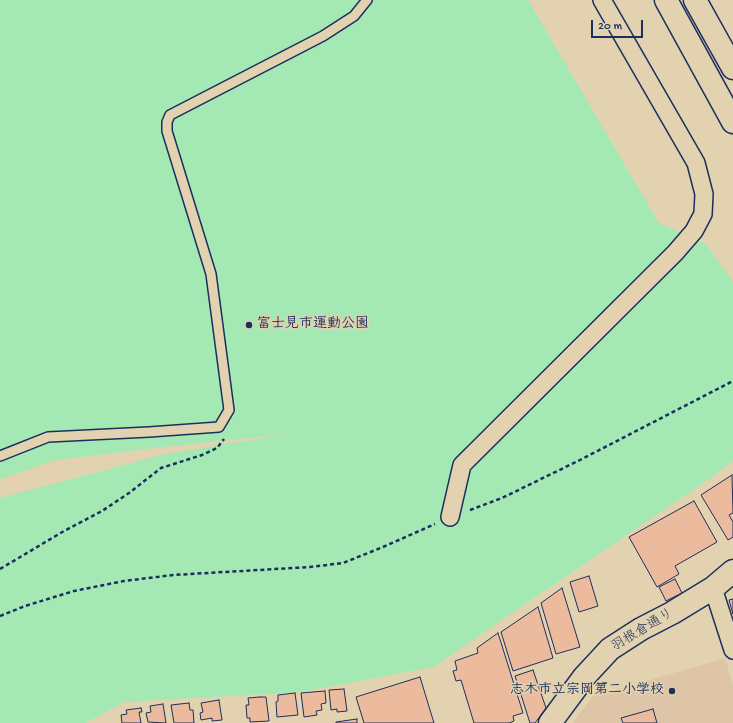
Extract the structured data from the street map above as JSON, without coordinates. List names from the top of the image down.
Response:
{
  "streets": {
    "main road": ["羽根倉通り"]
  },
  "places": ["富士見市運動公園", "志木市立宗岡第二小学校"],
  "scale_bar": "20 m"
}
